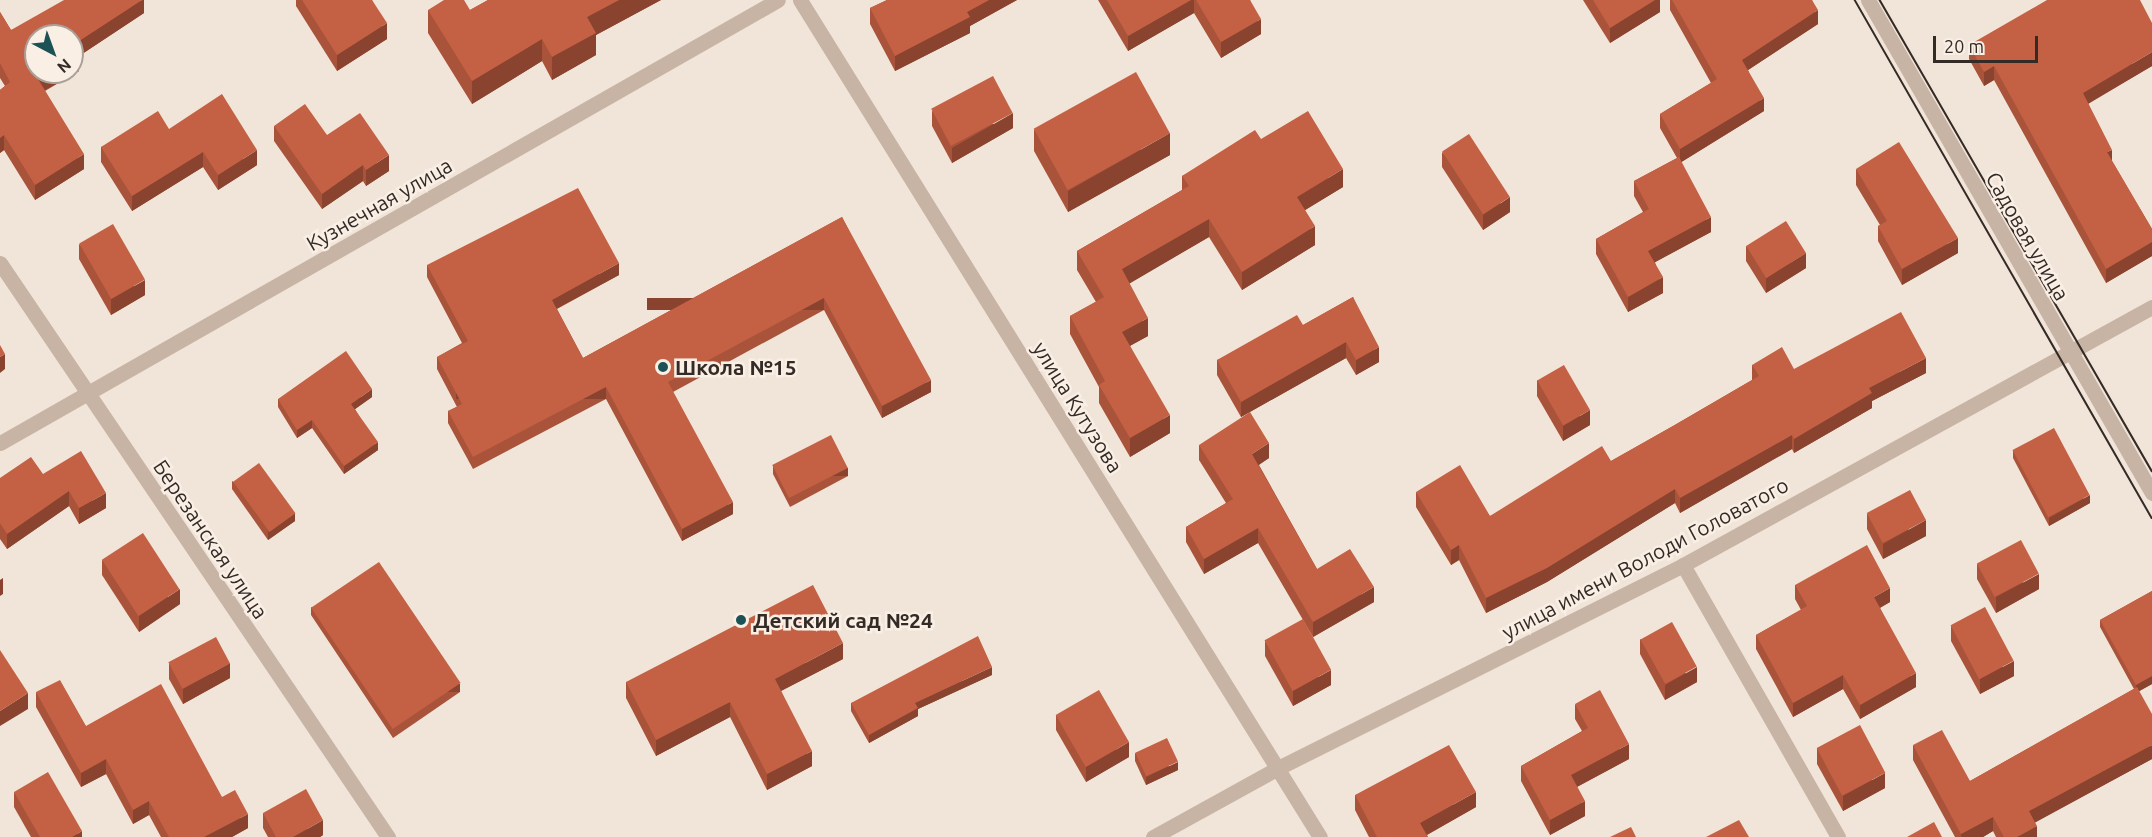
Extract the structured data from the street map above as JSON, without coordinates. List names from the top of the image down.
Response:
{
  "streets": {
    "street": [
      "Кузнечная улица",
      "Садовая улица",
      "улица Кутузова",
      "Березанская улица",
      "улица имени Володи Головатого"
    ]
  },
  "crossings": [
    ["Кузнечная улица", "Березанская улица"],
    ["Садовая улица", "улица имени Володи Головатого"],
    ["улица Кутузова", "улица имени Володи Головатого"]
  ],
  "places": ["Школа №15", "Детский сад №24"],
  "scale_bar": "20 m",
  "north": "bottom right"
}
